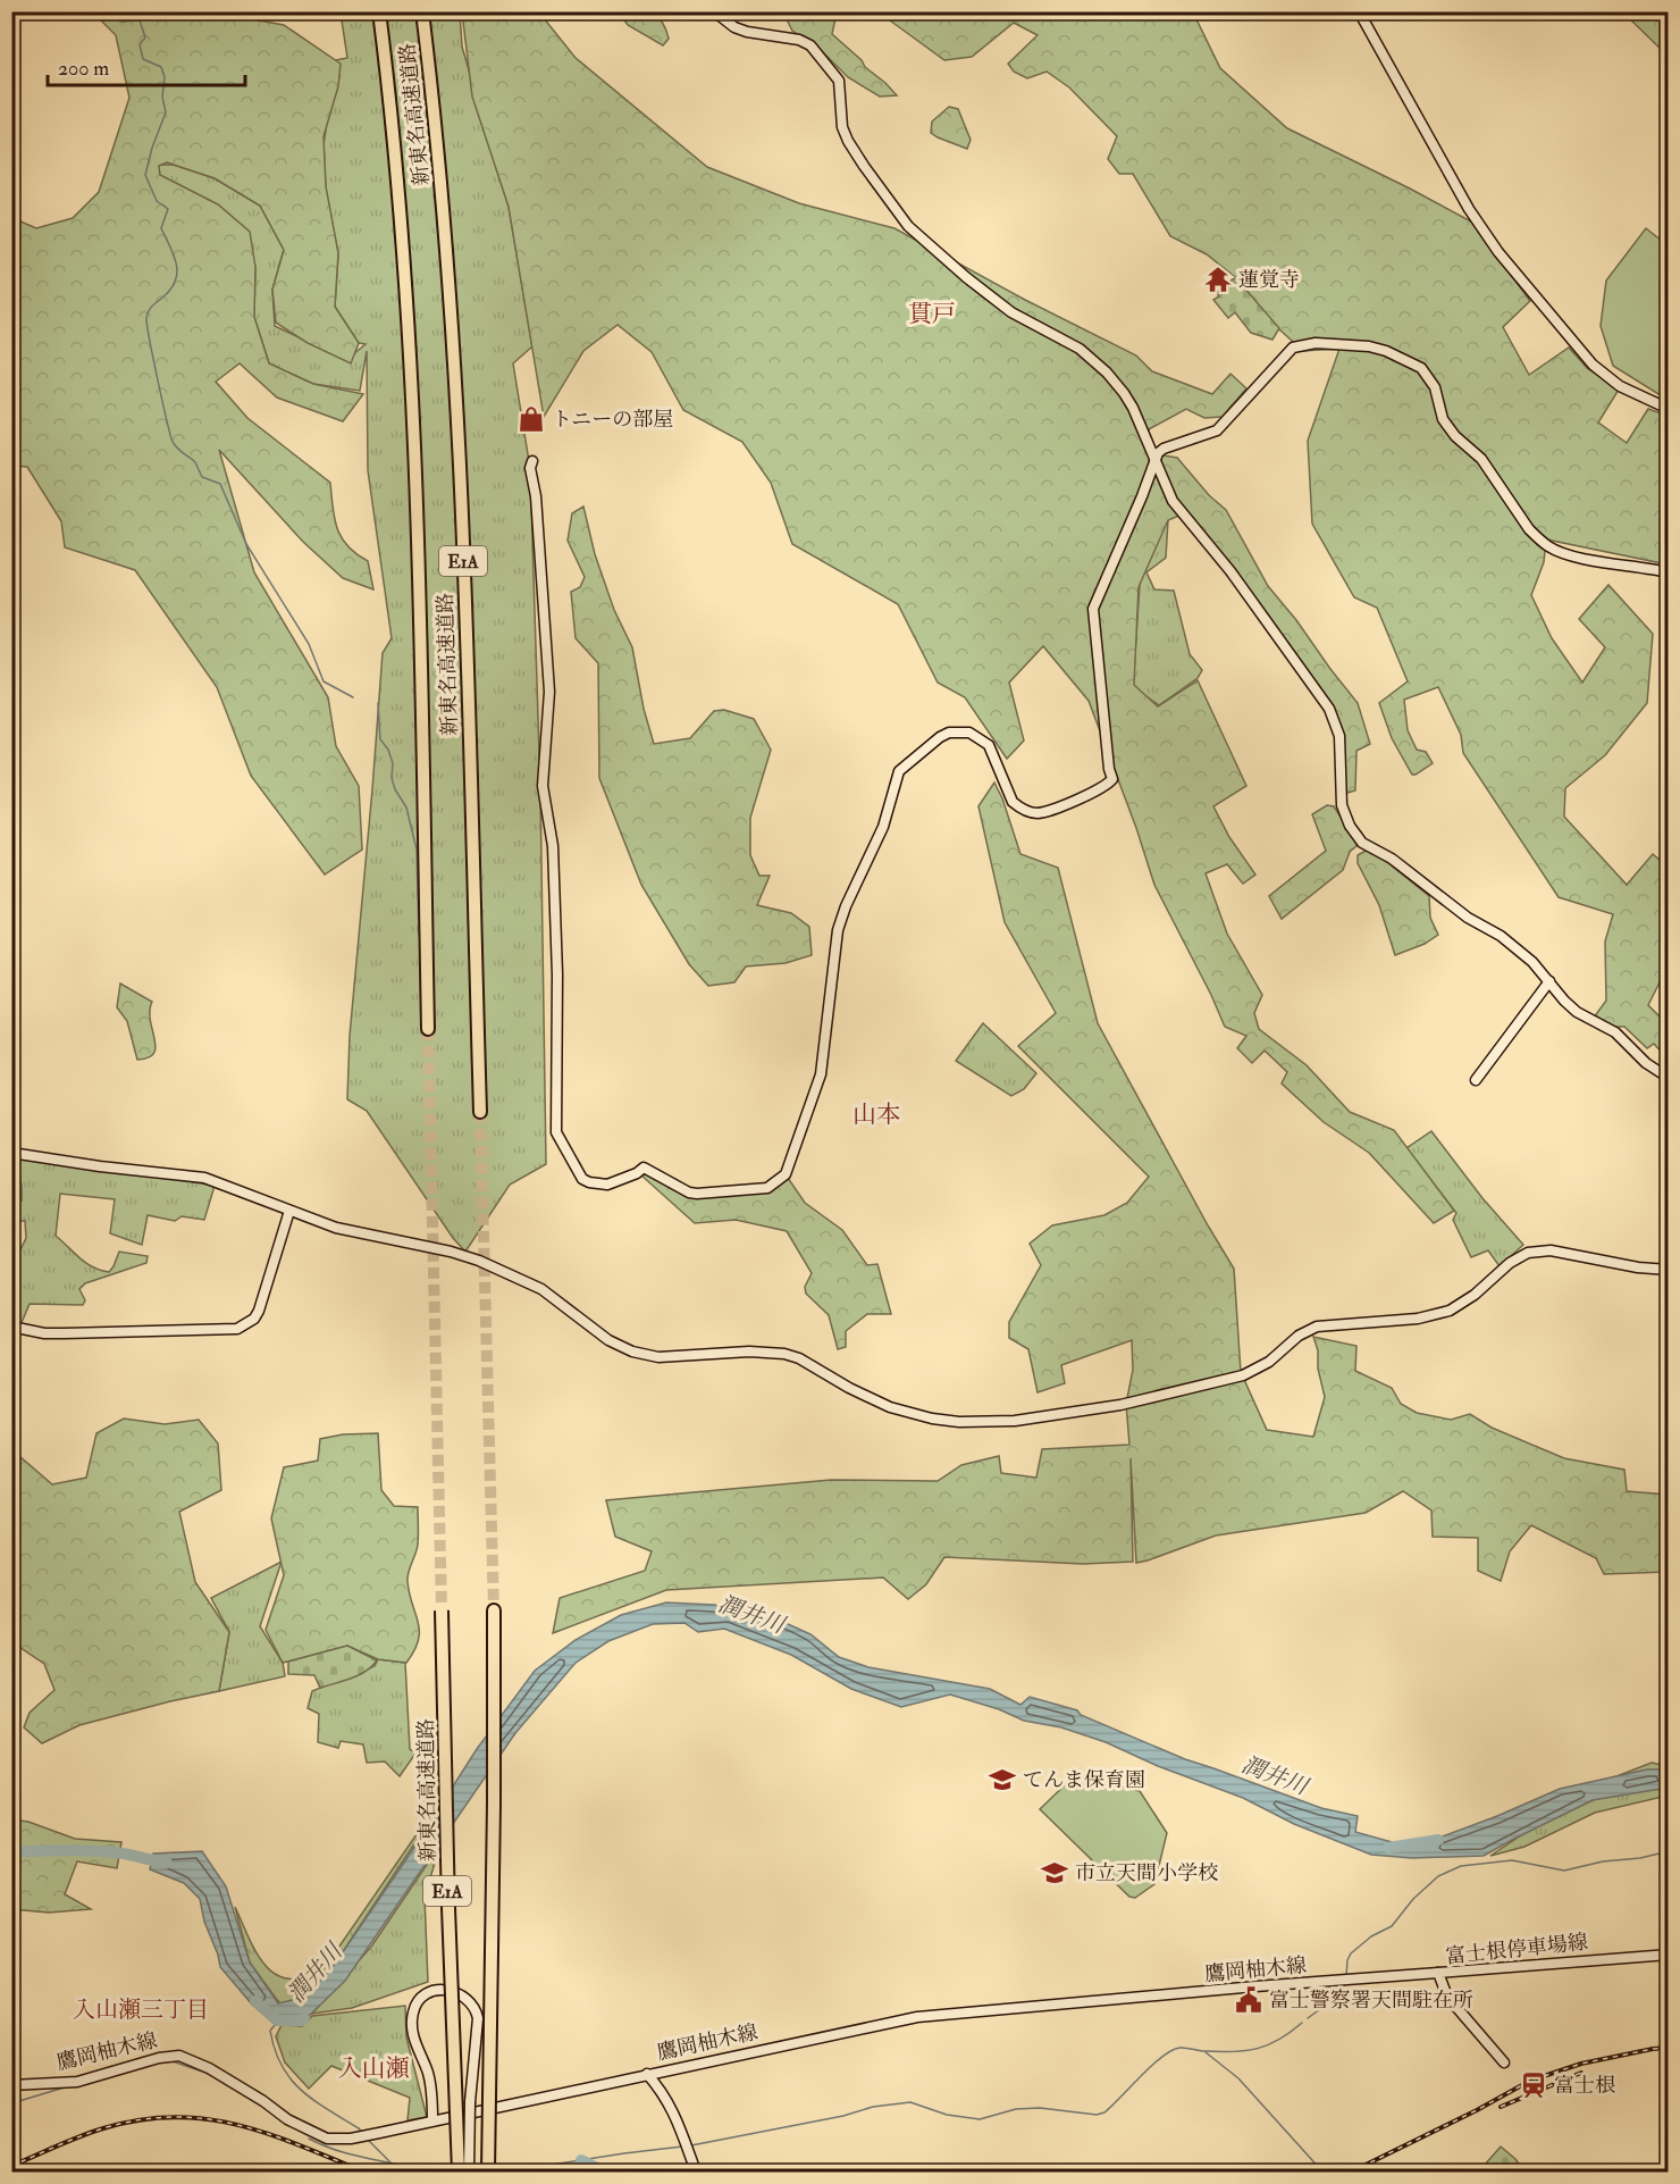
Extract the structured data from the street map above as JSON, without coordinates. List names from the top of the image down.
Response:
{
  "streets": {
    "highway": ["新東名高速道路", "E1A"],
    "street": ["富士根停車場線", "鷹岡柚木線"]
  },
  "crossings": [
    ["富士根停車場線", "鷹岡柚木線"]
  ],
  "districts": [
    "貫戸",
    "山本",
    "入山瀬三丁目",
    "入山瀬"
  ],
  "water": ["潤井川"],
  "places": {
    "temple": ["蓮覚寺"],
    "shop": ["トニーの部屋"],
    "school or university": ["てんま保育園", "市立天間小学校"],
    "public building": ["富士警察署天間駐在所"],
    "station": ["富士根"]
  },
  "scale_bar": "200 m"
}
